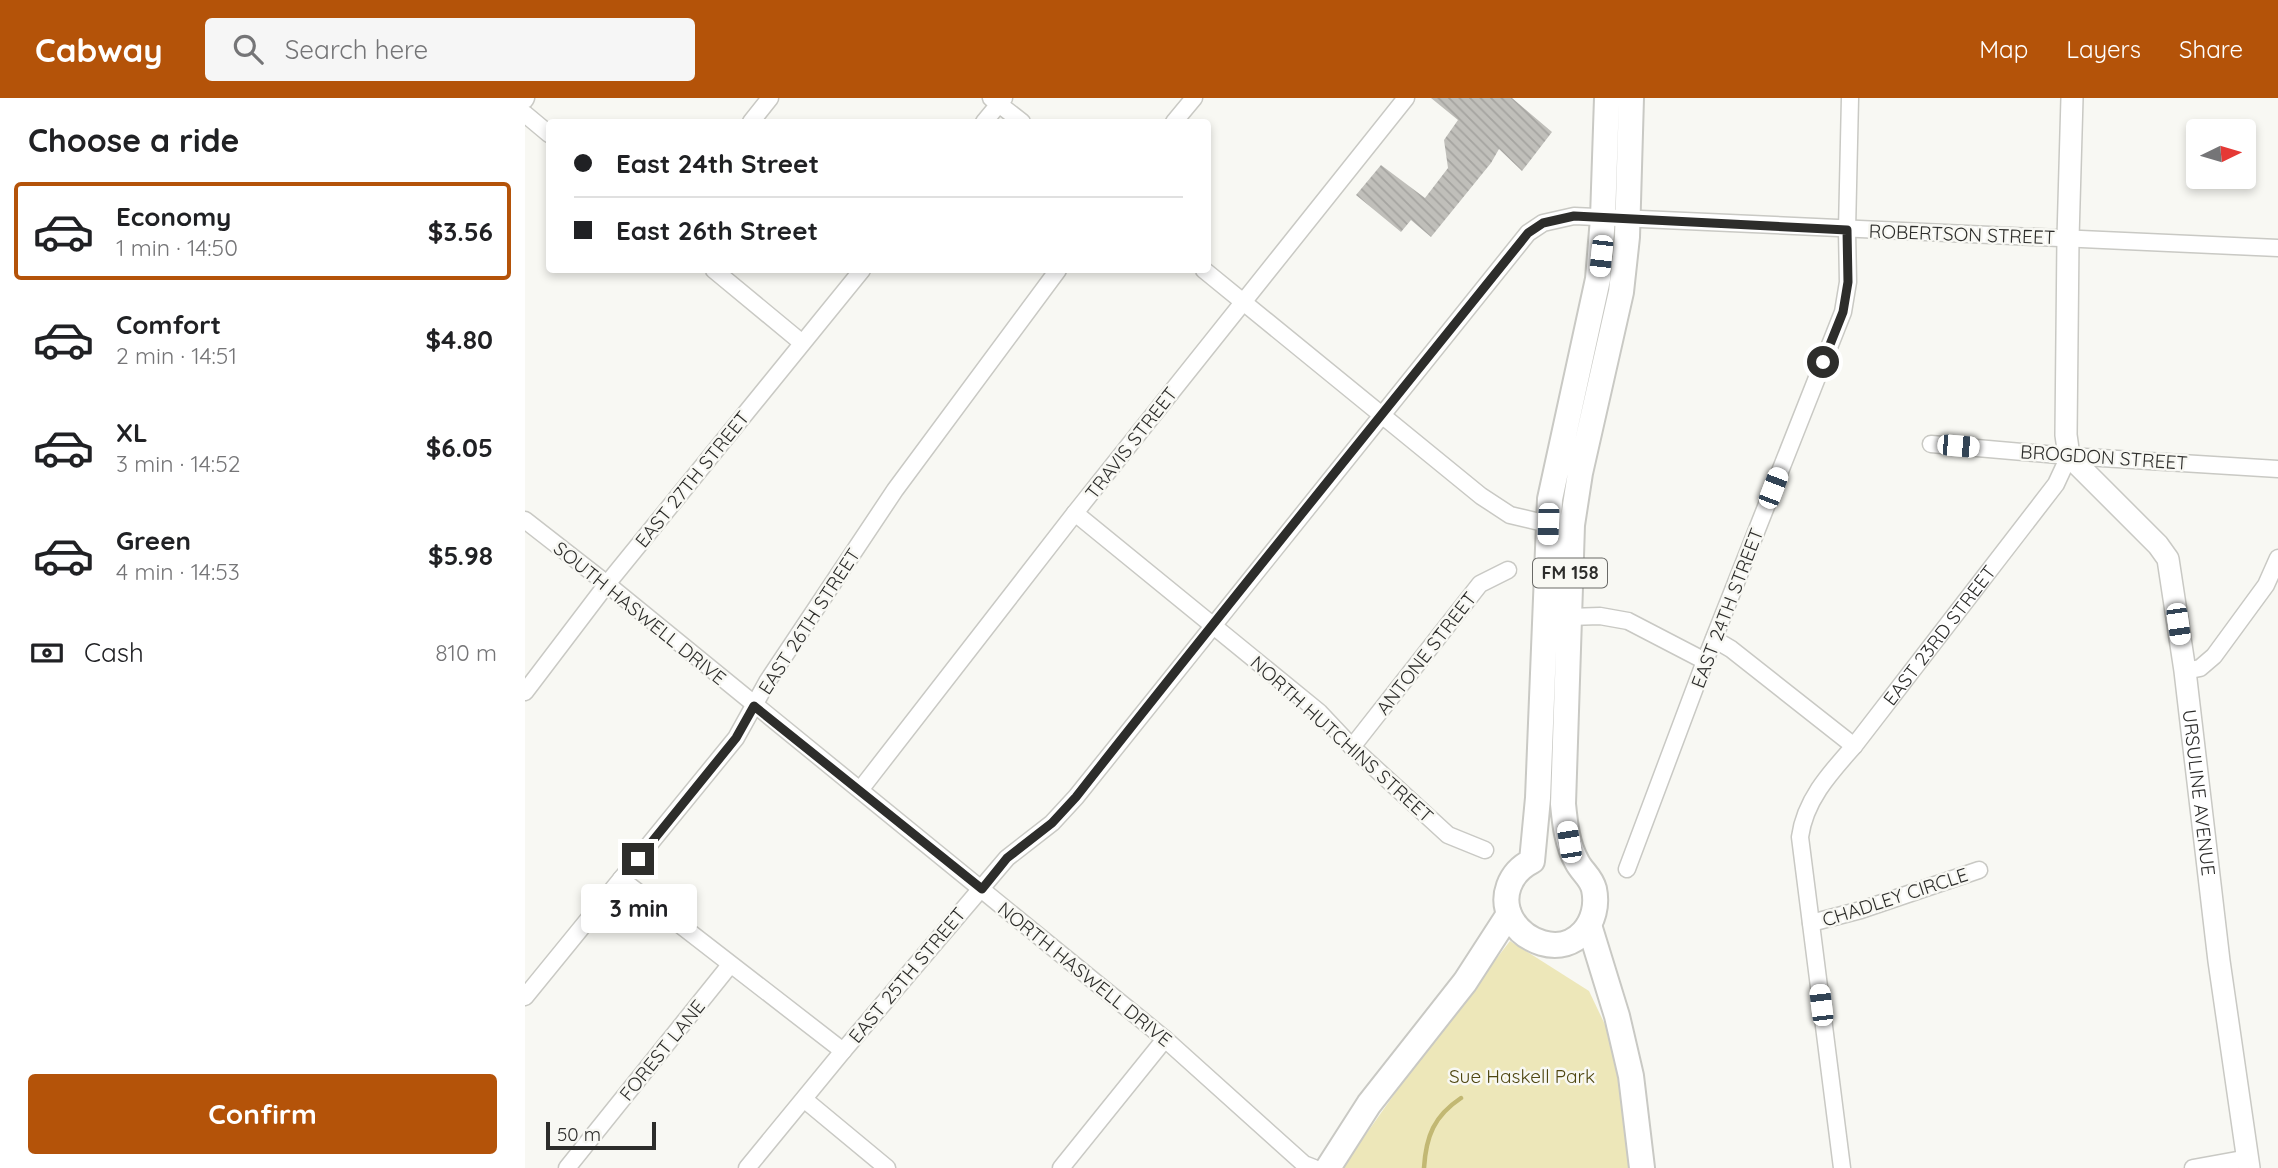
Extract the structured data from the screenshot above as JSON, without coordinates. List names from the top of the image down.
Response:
{
  "streets": {
    "main road": ["FM 158"],
    "street": [
      "ROBERTSON STREET",
      "TRAVIS STREET",
      "BROGDON STREET",
      "EAST 27TH STREET",
      "EAST 24TH STREET",
      "SOUTH HASWELL DRIVE",
      "EAST 26TH STREET",
      "EAST 23RD STREET",
      "ANTONE STREET",
      "NORTH HUTCHINS STREET",
      "URSULINE AVENUE",
      "CHADLEY CIRCLE",
      "NORTH HASWELL DRIVE",
      "EAST 25TH STREET",
      "FOREST LANE"
    ]
  },
  "crossings": [
    ["ROBERTSON STREET", "FM 158"],
    ["ROBERTSON STREET", "EAST 24TH STREET"],
    ["ROBERTSON STREET", "EAST 25TH STREET"],
    ["TRAVIS STREET", "NORTH HUTCHINS STREET"],
    ["TRAVIS STREET", "NORTH HASWELL DRIVE"],
    ["BROGDON STREET", "EAST 23RD STREET"],
    ["BROGDON STREET", "URSULINE AVENUE"],
    ["EAST 27TH STREET", "SOUTH HASWELL DRIVE"],
    ["FM 158", "EAST 25TH STREET"],
    ["SOUTH HASWELL DRIVE", "EAST 26TH STREET"],
    ["SOUTH HASWELL DRIVE", "NORTH HASWELL DRIVE"],
    ["EAST 26TH STREET", "NORTH HASWELL DRIVE"],
    ["EAST 23RD STREET", "URSULINE AVENUE"],
    ["EAST 23RD STREET", "CHADLEY CIRCLE"],
    ["ANTONE STREET", "NORTH HUTCHINS STREET"],
    ["NORTH HUTCHINS STREET", "EAST 25TH STREET"],
    ["NORTH HASWELL DRIVE", "EAST 25TH STREET"]
  ],
  "parks": ["Sue Haskell Park"],
  "scale_bar": "50 m",
  "north": "right",
  "page": {
    "header": "Cabway",
    "search": "Search here",
    "nav": ["Map", "Layers", "Share"],
    "heading": "Choose a ride",
    "banner": ["East 24th Street", "East 26th Street"],
    "list": [
      {
        "name": "Economy",
        "note": "1 min · 14:50",
        "value": "$3.56"
      },
      {
        "name": "Comfort",
        "note": "2 min · 14:51",
        "value": "$4.80"
      },
      {
        "name": "XL",
        "note": "3 min · 14:52",
        "value": "$6.05"
      },
      {
        "name": "Green",
        "note": "4 min · 14:53",
        "value": "$5.98"
      }
    ],
    "pay": ["Cash", "810 m"],
    "bubble": "3 min",
    "buttons": "Confirm",
    "scale": "50 m"
  }
}
